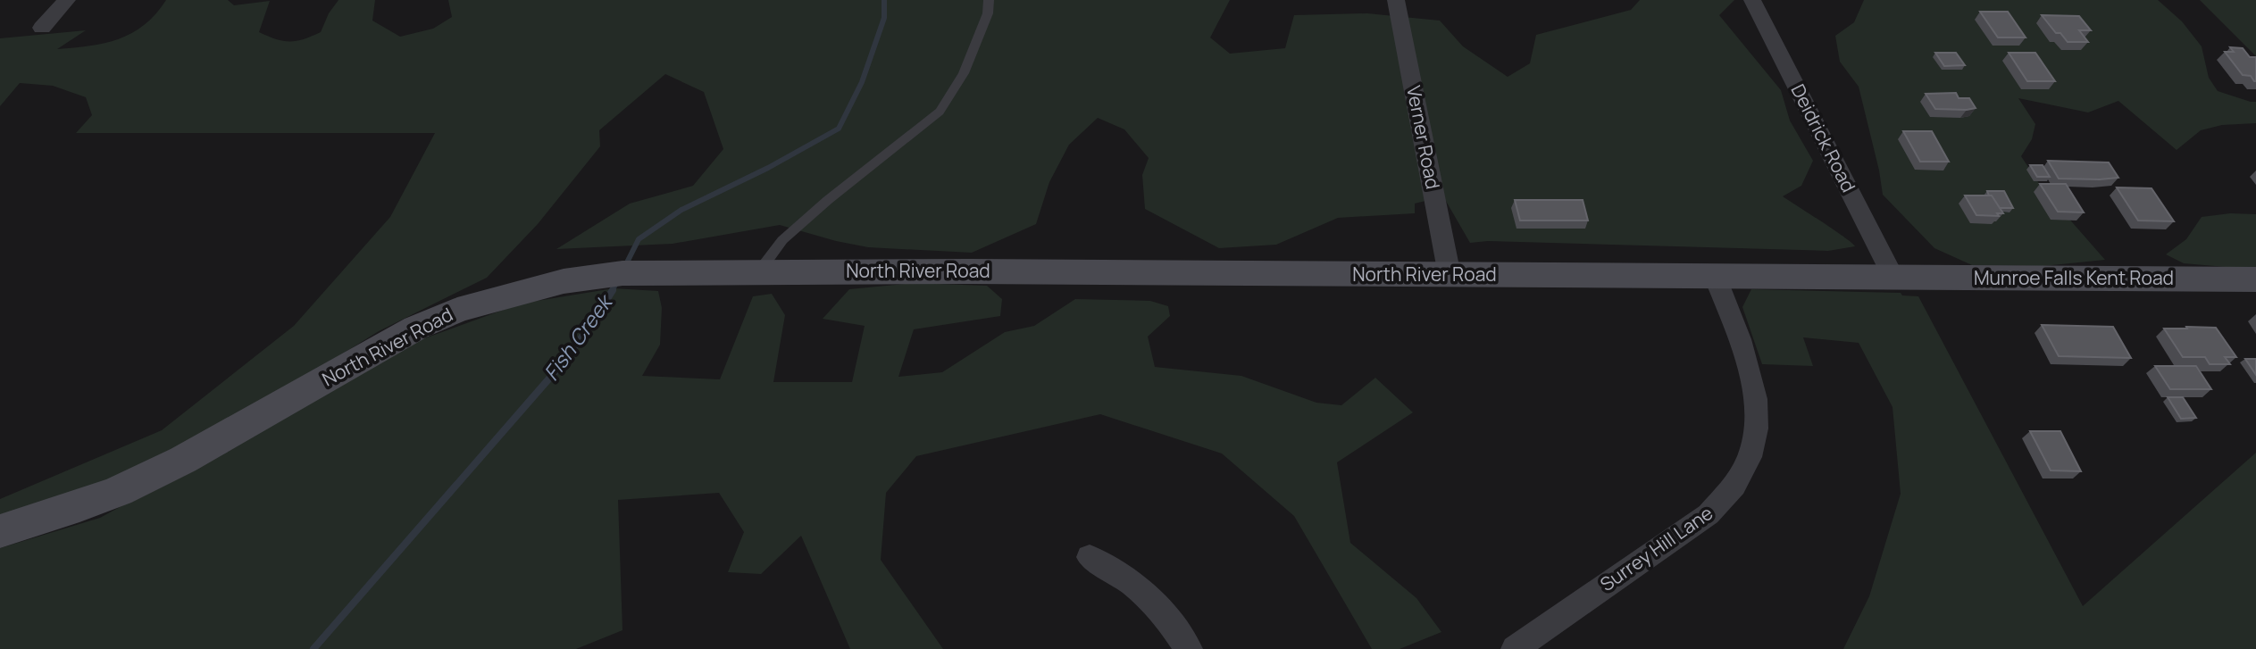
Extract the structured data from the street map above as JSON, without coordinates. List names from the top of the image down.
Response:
{
  "streets": {
    "street": [
      "Verner Road",
      "Deidrick Road",
      "North River Road",
      "Munroe Falls Kent Road",
      "Surrey Hill Lane"
    ]
  },
  "crossings": [
    ["Verner Road", "North River Road"],
    ["Deidrick Road", "North River Road"],
    ["Deidrick Road", "Munroe Falls Kent Road"],
    ["North River Road", "Munroe Falls Kent Road"],
    ["North River Road", "Surrey Hill Lane"]
  ],
  "water": ["Fish Creek"]
}
